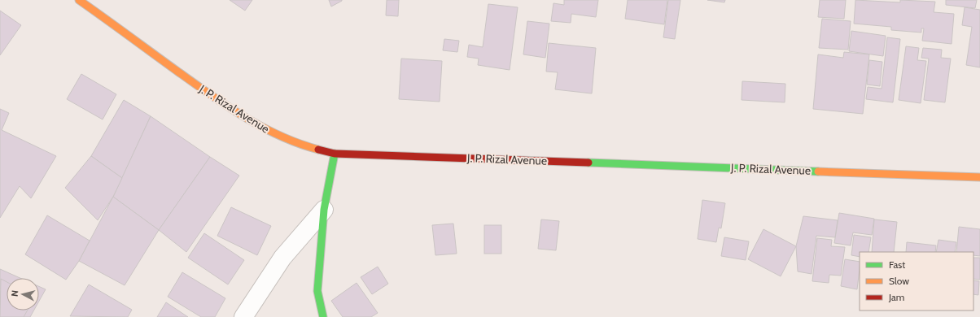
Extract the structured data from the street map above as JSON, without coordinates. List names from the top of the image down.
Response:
{
  "streets": {
    "main road": ["J. P. Rizal Avenue"]
  },
  "legend": ["Fast", "Slow", "Jam"],
  "north": "left"
}
